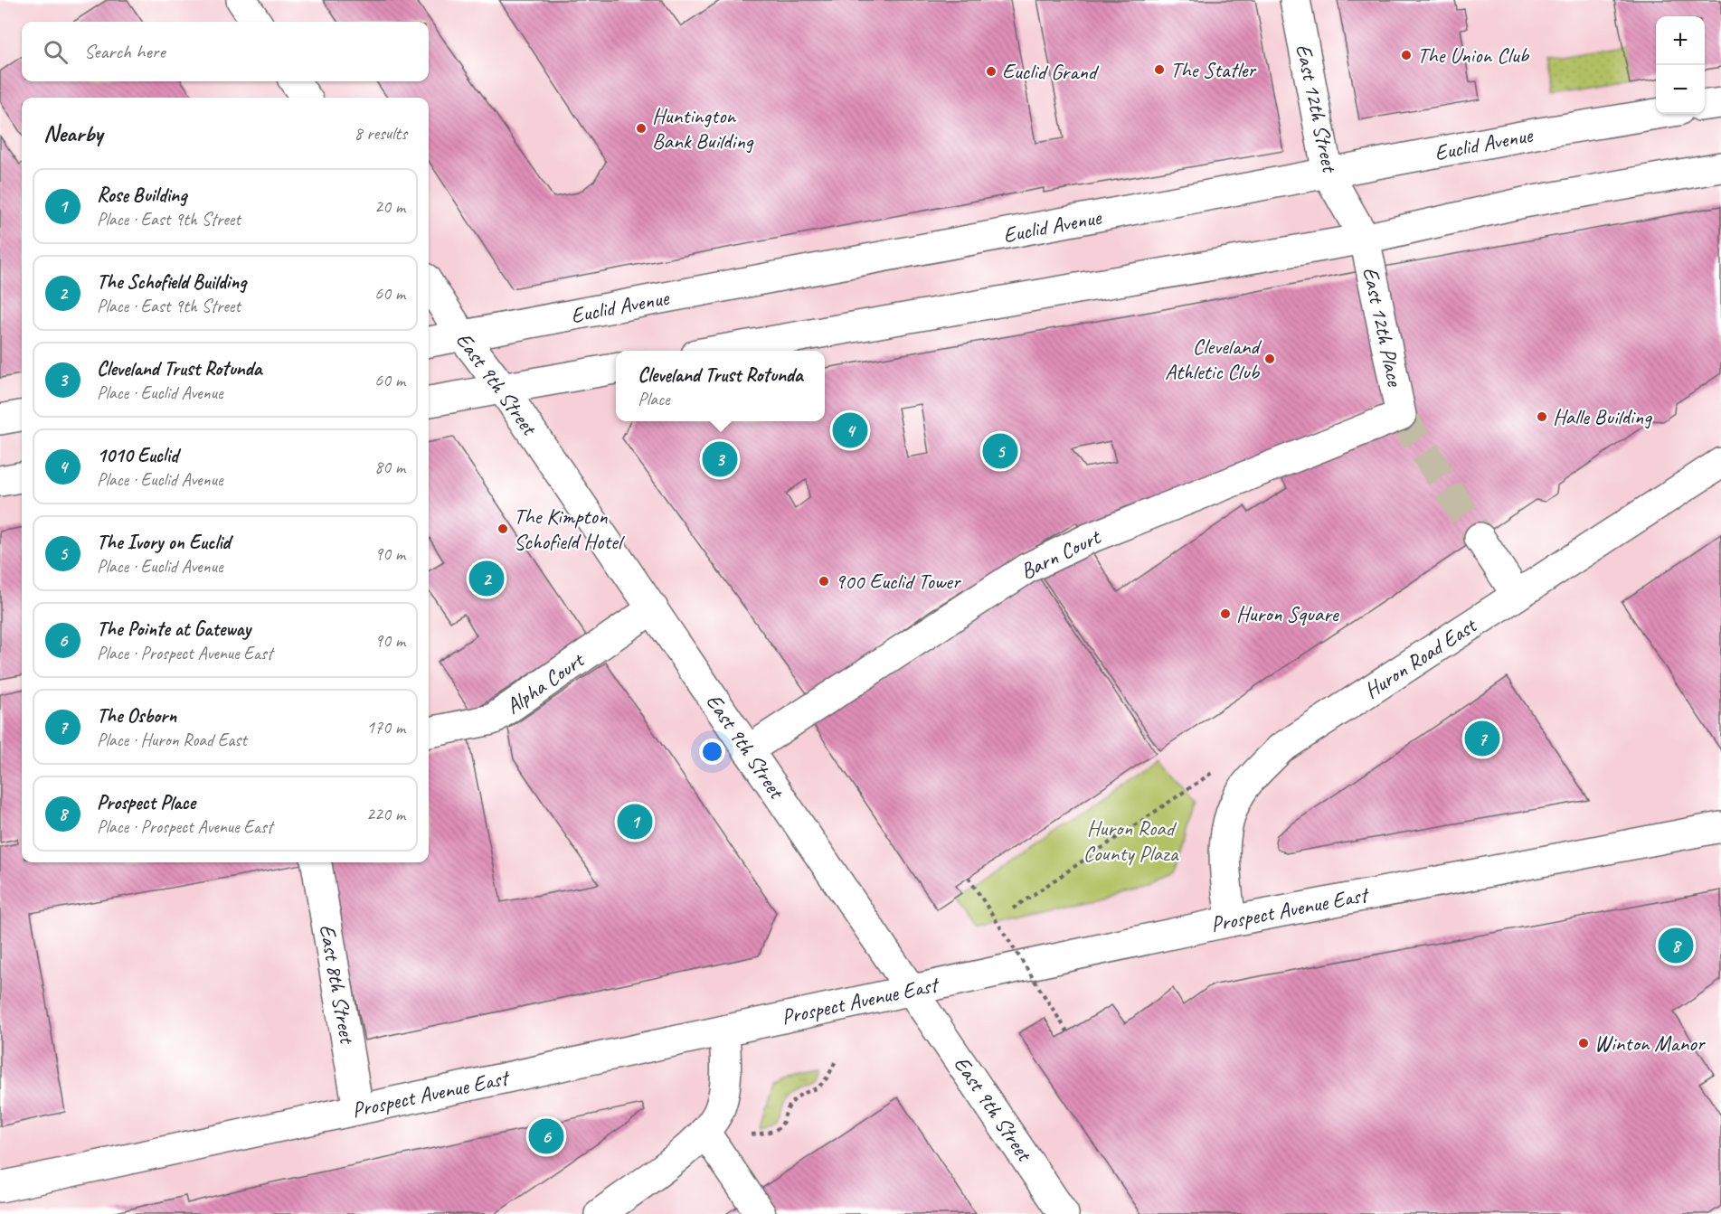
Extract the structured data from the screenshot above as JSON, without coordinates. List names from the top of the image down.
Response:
{
  "streets": {
    "main road": [
      "East 12th Street",
      "Euclid Avenue",
      "East 12th Place",
      "East 9th Street",
      "Barn Court",
      "Huron Road East",
      "Alpha Court",
      "Prospect Avenue East",
      "East 8th Street"
    ]
  },
  "crossings": [
    ["East 12th Street", "Euclid Avenue"],
    ["East 12th Street", "East 12th Place"],
    ["Euclid Avenue", "East 9th Street"],
    ["East 12th Place", "Barn Court"],
    ["East 9th Street", "Barn Court"],
    ["East 9th Street", "Alpha Court"],
    ["East 9th Street", "Prospect Avenue East"],
    ["Huron Road East", "Prospect Avenue East"],
    ["Prospect Avenue East", "East 8th Street"]
  ],
  "parks": ["Huron Road County Plaza"],
  "places": [
    "The Union Club",
    "The Statler",
    "Euclid Grand",
    "Huntington Bank Building",
    "Cleveland Athletic Club",
    "Halle Building",
    "The Kimpton Schofield Hotel",
    "900 Euclid Tower",
    "Huron Square",
    "Winton Manor"
  ],
  "page": {
    "map_buttons": ["+", "−"],
    "search": "Search here",
    "heading": ["Nearby", "8 results"],
    "list": [
      {
        "mark": "1",
        "name": "Rose Building",
        "note": "Place · East 9th Street",
        "value": "20 m"
      },
      {
        "mark": "2",
        "name": "The Schofield Building",
        "note": "Place · East 9th Street",
        "value": "60 m"
      },
      {
        "mark": "3",
        "name": "Cleveland Trust Rotunda",
        "note": "Place · Euclid Avenue",
        "value": "60 m"
      },
      {
        "mark": "4",
        "name": "1010 Euclid",
        "note": "Place · Euclid Avenue",
        "value": "80 m"
      },
      {
        "mark": "5",
        "name": "The Ivory on Euclid",
        "note": "Place · Euclid Avenue",
        "value": "90 m"
      },
      {
        "mark": "6",
        "name": "The Pointe at Gateway",
        "note": "Place · Prospect Avenue East",
        "value": "90 m"
      },
      {
        "mark": "7",
        "name": "The Osborn",
        "note": "Place · Huron Road East",
        "value": "170 m"
      },
      {
        "mark": "8",
        "name": "Prospect Place",
        "note": "Place · Prospect Avenue East",
        "value": "220 m"
      }
    ],
    "popup": ["Cleveland Trust Rotunda", "Place"],
    "pins": [
      "4",
      "5",
      "3",
      "2",
      "7",
      "1",
      "8",
      "6"
    ]
  }
}
